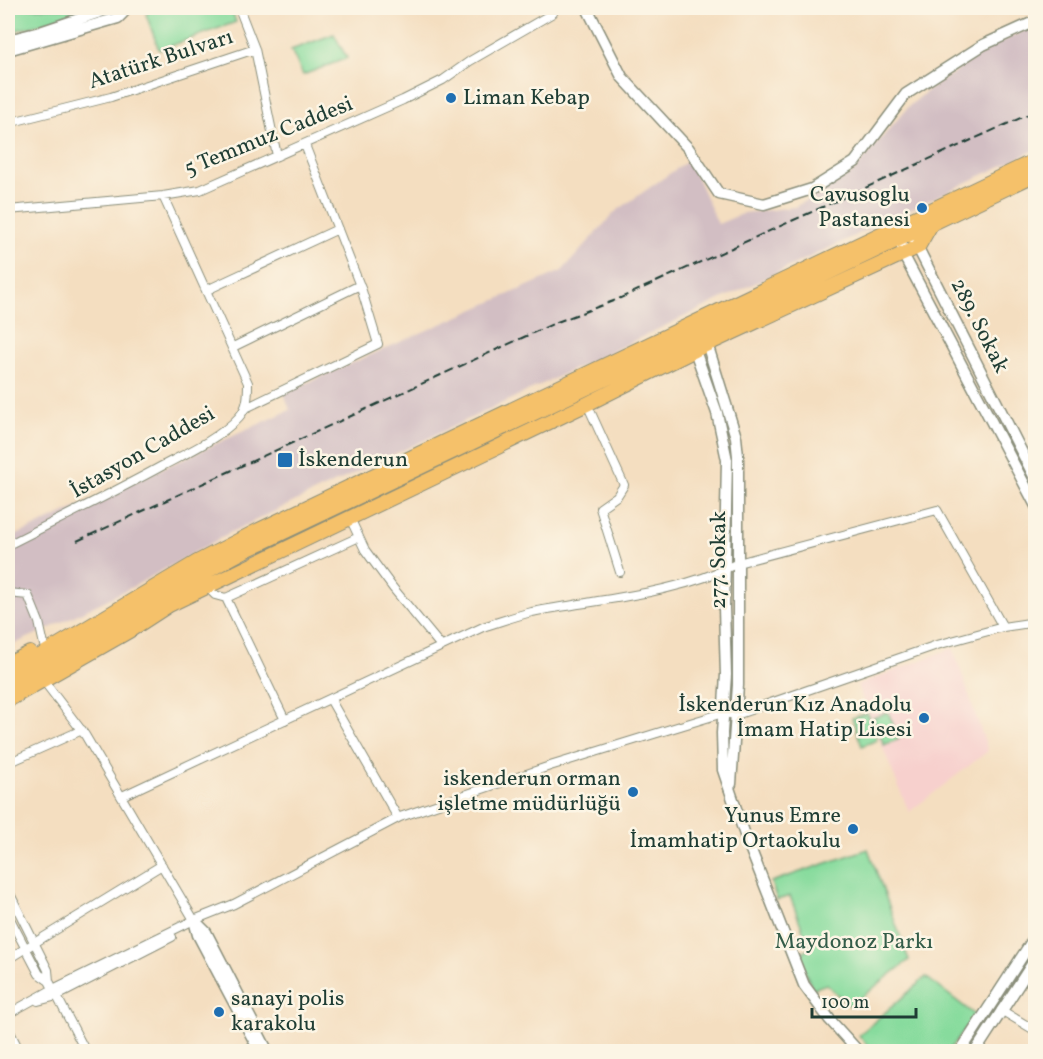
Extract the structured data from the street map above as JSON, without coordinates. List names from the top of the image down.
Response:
{
  "streets": {
    "street": [
      "Atatürk Bulvarı",
      "5 Temmuz Caddesi",
      "289. Sokak",
      "İstasyon Caddesi",
      "277. Sokak"
    ]
  },
  "crossings": [
    ["Atatürk Bulvarı", "5 Temmuz Caddesi"],
    ["5 Temmuz Caddesi", "İstasyon Caddesi"]
  ],
  "parks": ["Maydonoz Parkı"],
  "places": {
    "other": [
      "Liman Kebap",
      "Cavusoglu Pastanesi",
      "İskenderun Kız Anadolu İmam Hatip Lisesi",
      "iskenderun orman işletme müdürlüğü",
      "Yunus Emre İmamhatip Ortaokulu",
      "sanayi polis karakolu"
    ],
    "transit": ["İskenderun"]
  },
  "scale_bar": "100 m"
}
